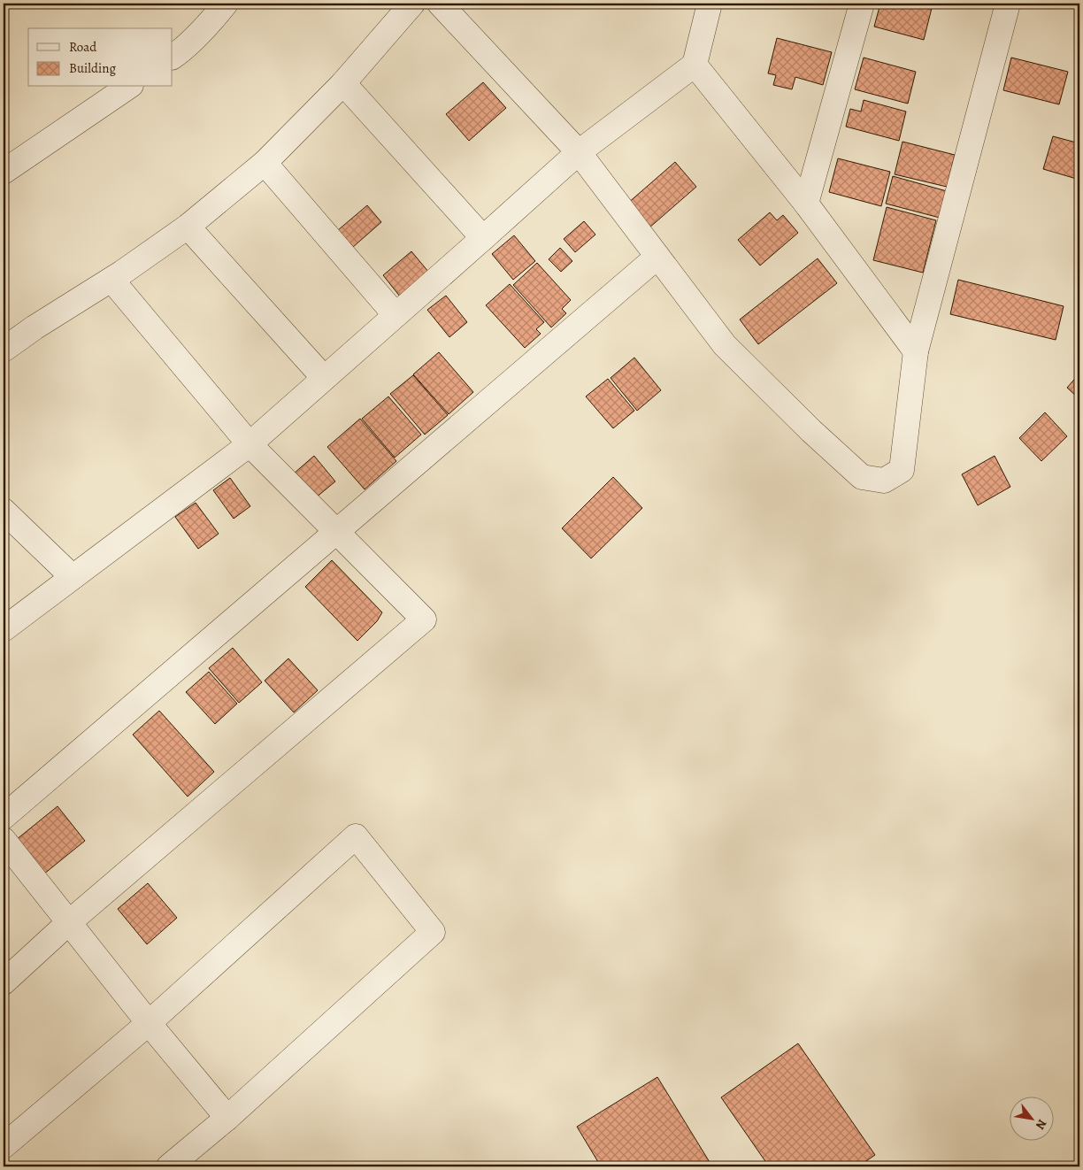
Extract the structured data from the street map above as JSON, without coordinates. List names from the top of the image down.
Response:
{
  "legend": ["Road", "Building"],
  "north": "bottom right"
}
